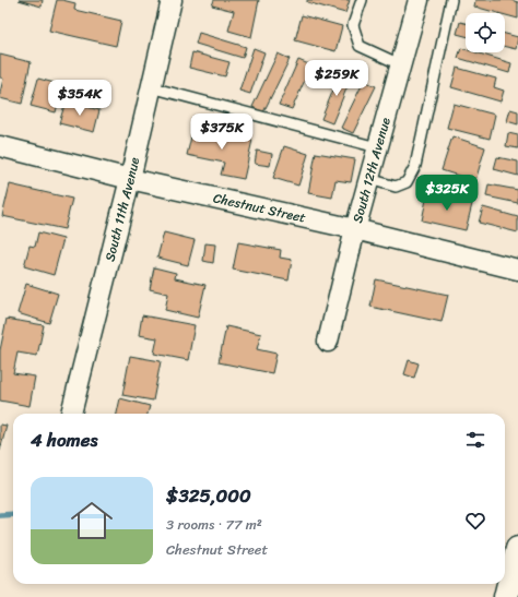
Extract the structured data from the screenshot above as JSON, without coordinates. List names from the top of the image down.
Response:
{
  "streets": {
    "street": ["South 12th Avenue", "Chestnut Street", "South 11th Avenue"]
  },
  "crossings": [
    ["South 12th Avenue", "Chestnut Street"],
    ["Chestnut Street", "South 11th Avenue"]
  ],
  "page": {
    "price": [
      "$259K",
      "$354K",
      "$375K",
      "$325K"
    ],
    "heading": "4 homes",
    "list": [
      {
        "name": "$325,000",
        "note": "3 rooms · 77 m² · Chestnut Street"
      }
    ]
  }
}
